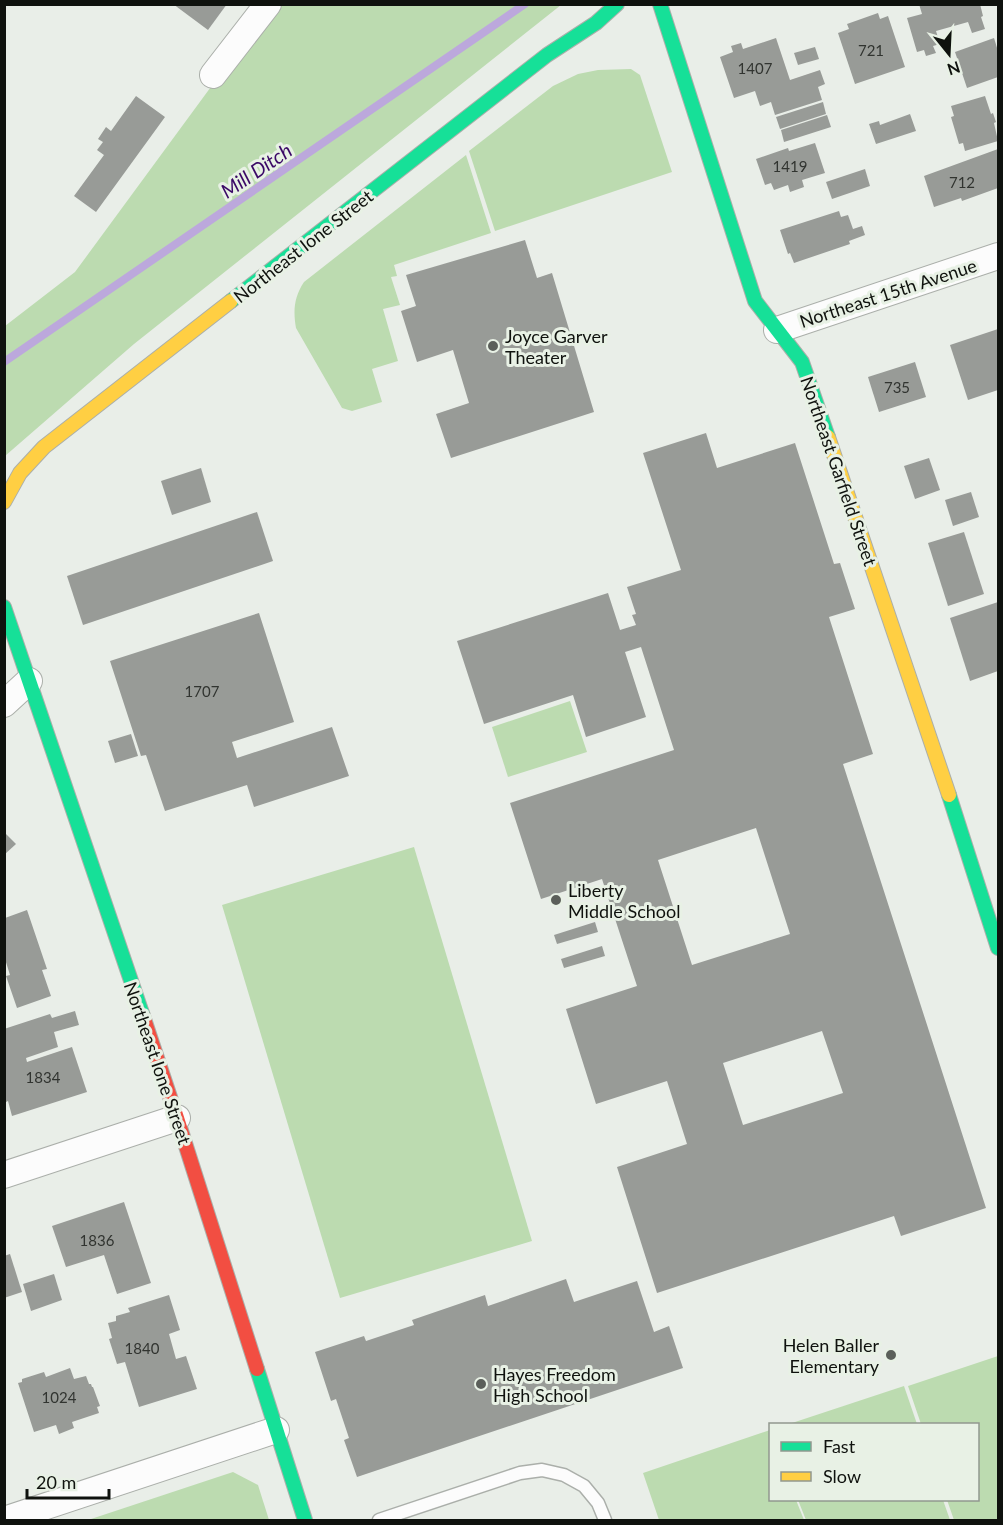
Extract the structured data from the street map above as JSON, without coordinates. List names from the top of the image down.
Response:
{
  "streets": {
    "street": ["Northeast Ione Street", "Northeast 15th Avenue", "Northeast Garfield Street"]
  },
  "crossings": [
    ["Northeast 15th Avenue", "Northeast Garfield Street"]
  ],
  "water": ["Mill Ditch"],
  "places": [
    "Joyce Garver Theater",
    "Liberty Middle School",
    "Helen Baller Elementary",
    "Hayes Freedom High School"
  ],
  "house_numbers": [
    "721",
    "1407",
    "1419",
    "712",
    "735",
    "1707",
    "1834",
    "1836",
    "1840",
    "1024"
  ],
  "legend": ["Fast", "Slow"],
  "scale_bar": "20 m",
  "north": "bottom"
}
